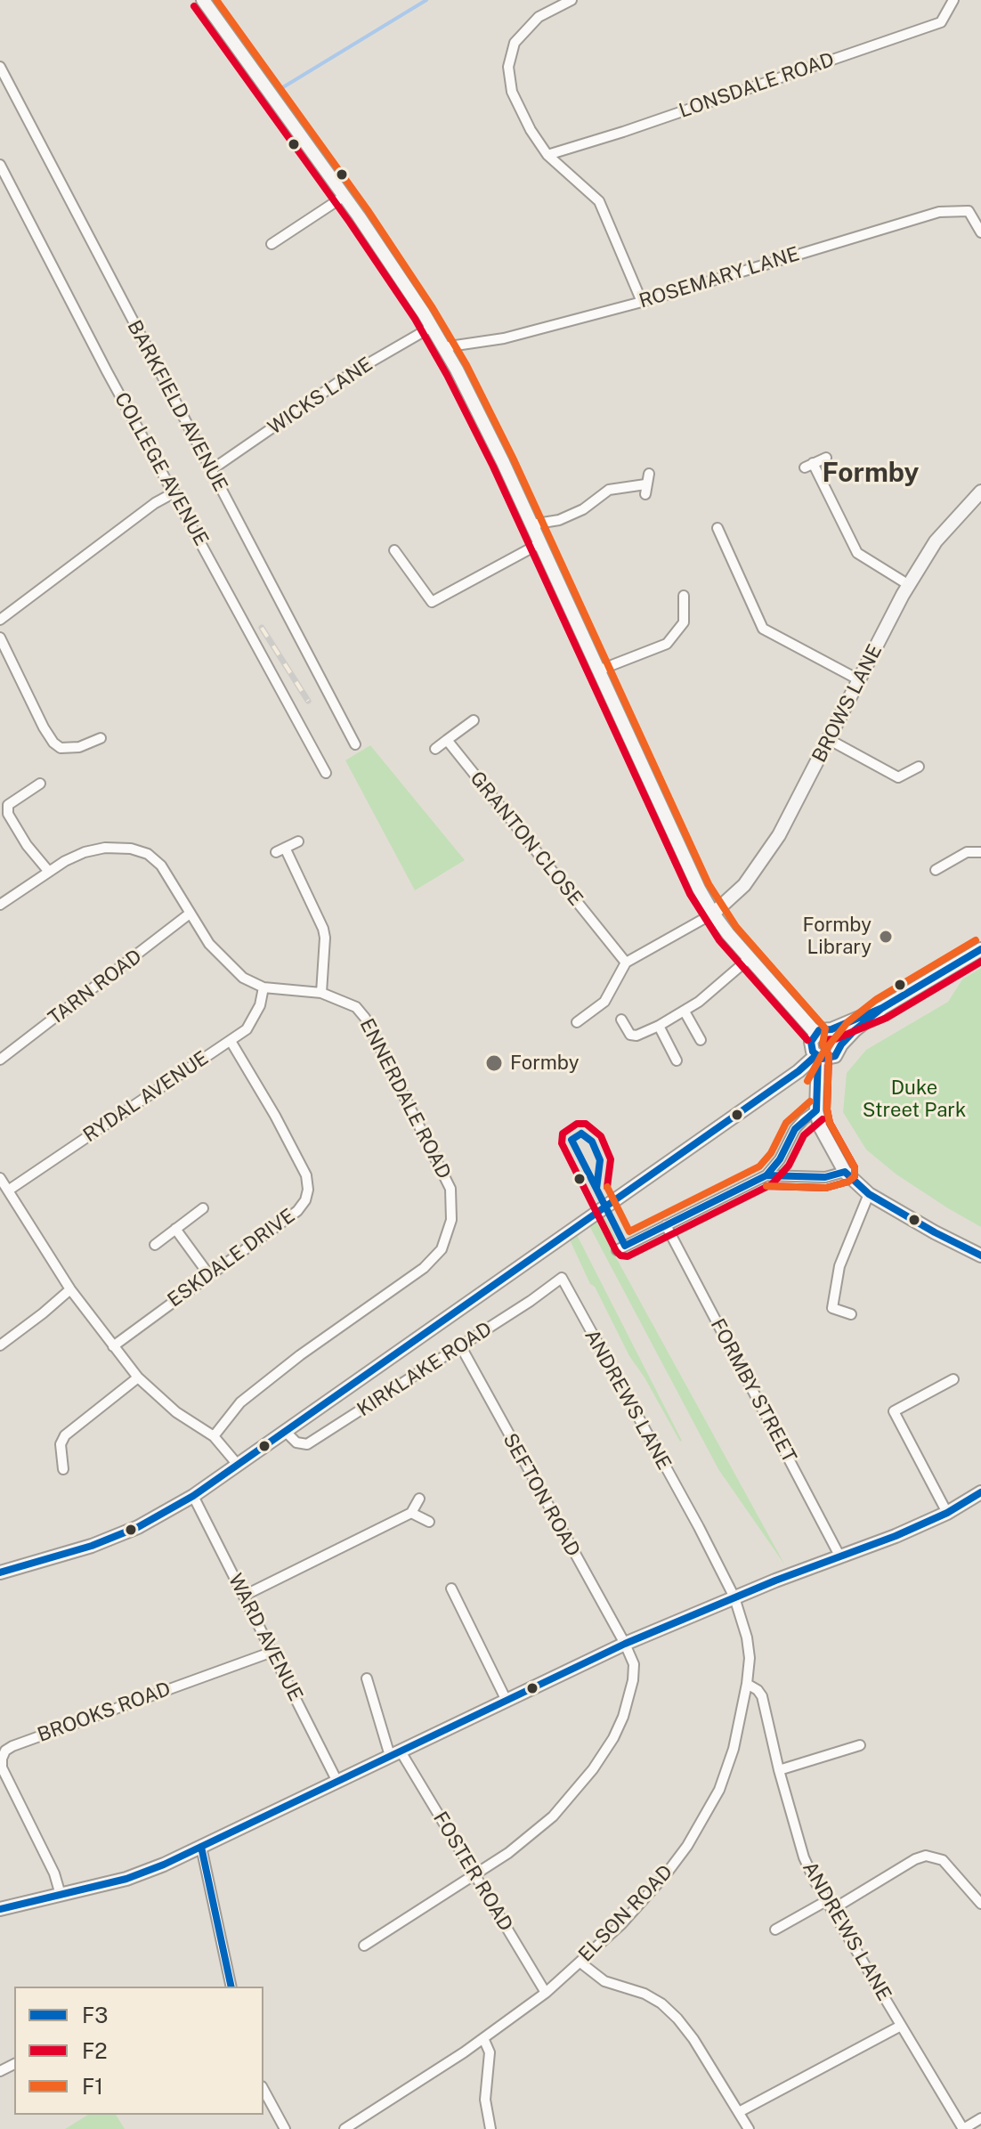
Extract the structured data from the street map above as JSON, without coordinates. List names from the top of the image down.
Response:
{
  "streets": {
    "street": [
      "LONSDALE ROAD",
      "ROSEMARY LANE",
      "WICKS LANE",
      "BARKFIELD AVENUE",
      "COLLEGE AVENUE",
      "BROWS LANE",
      "GRANTON CLOSE",
      "TARN ROAD",
      "RYDAL AVENUE",
      "ENNERDALE ROAD",
      "ESKDALE DRIVE",
      "KIRKLAKE ROAD",
      "FORMBY STREET",
      "ANDREWS LANE",
      "SEFTON ROAD",
      "WARD AVENUE",
      "BROOKS ROAD",
      "FOSTER ROAD",
      "ELSON ROAD"
    ]
  },
  "crossings": [
    ["WICKS LANE", "BARKFIELD AVENUE"],
    ["TARN ROAD", "ENNERDALE ROAD"],
    ["RYDAL AVENUE", "ENNERDALE ROAD"],
    ["RYDAL AVENUE", "ESKDALE DRIVE"],
    ["KIRKLAKE ROAD", "ANDREWS LANE"],
    ["KIRKLAKE ROAD", "SEFTON ROAD"],
    ["KIRKLAKE ROAD", "WARD AVENUE"],
    ["ANDREWS LANE", "ELSON ROAD"],
    ["SEFTON ROAD", "FOSTER ROAD"],
    ["WARD AVENUE", "BROOKS ROAD"],
    ["FOSTER ROAD", "ELSON ROAD"]
  ],
  "districts": ["Formby"],
  "parks": ["Duke Street Park"],
  "places": ["Formby Library", "Formby"],
  "lines": ["transit line F1", "transit line F2", "transit line F3"],
  "legend": ["F3", "F2", "F1"]
}
